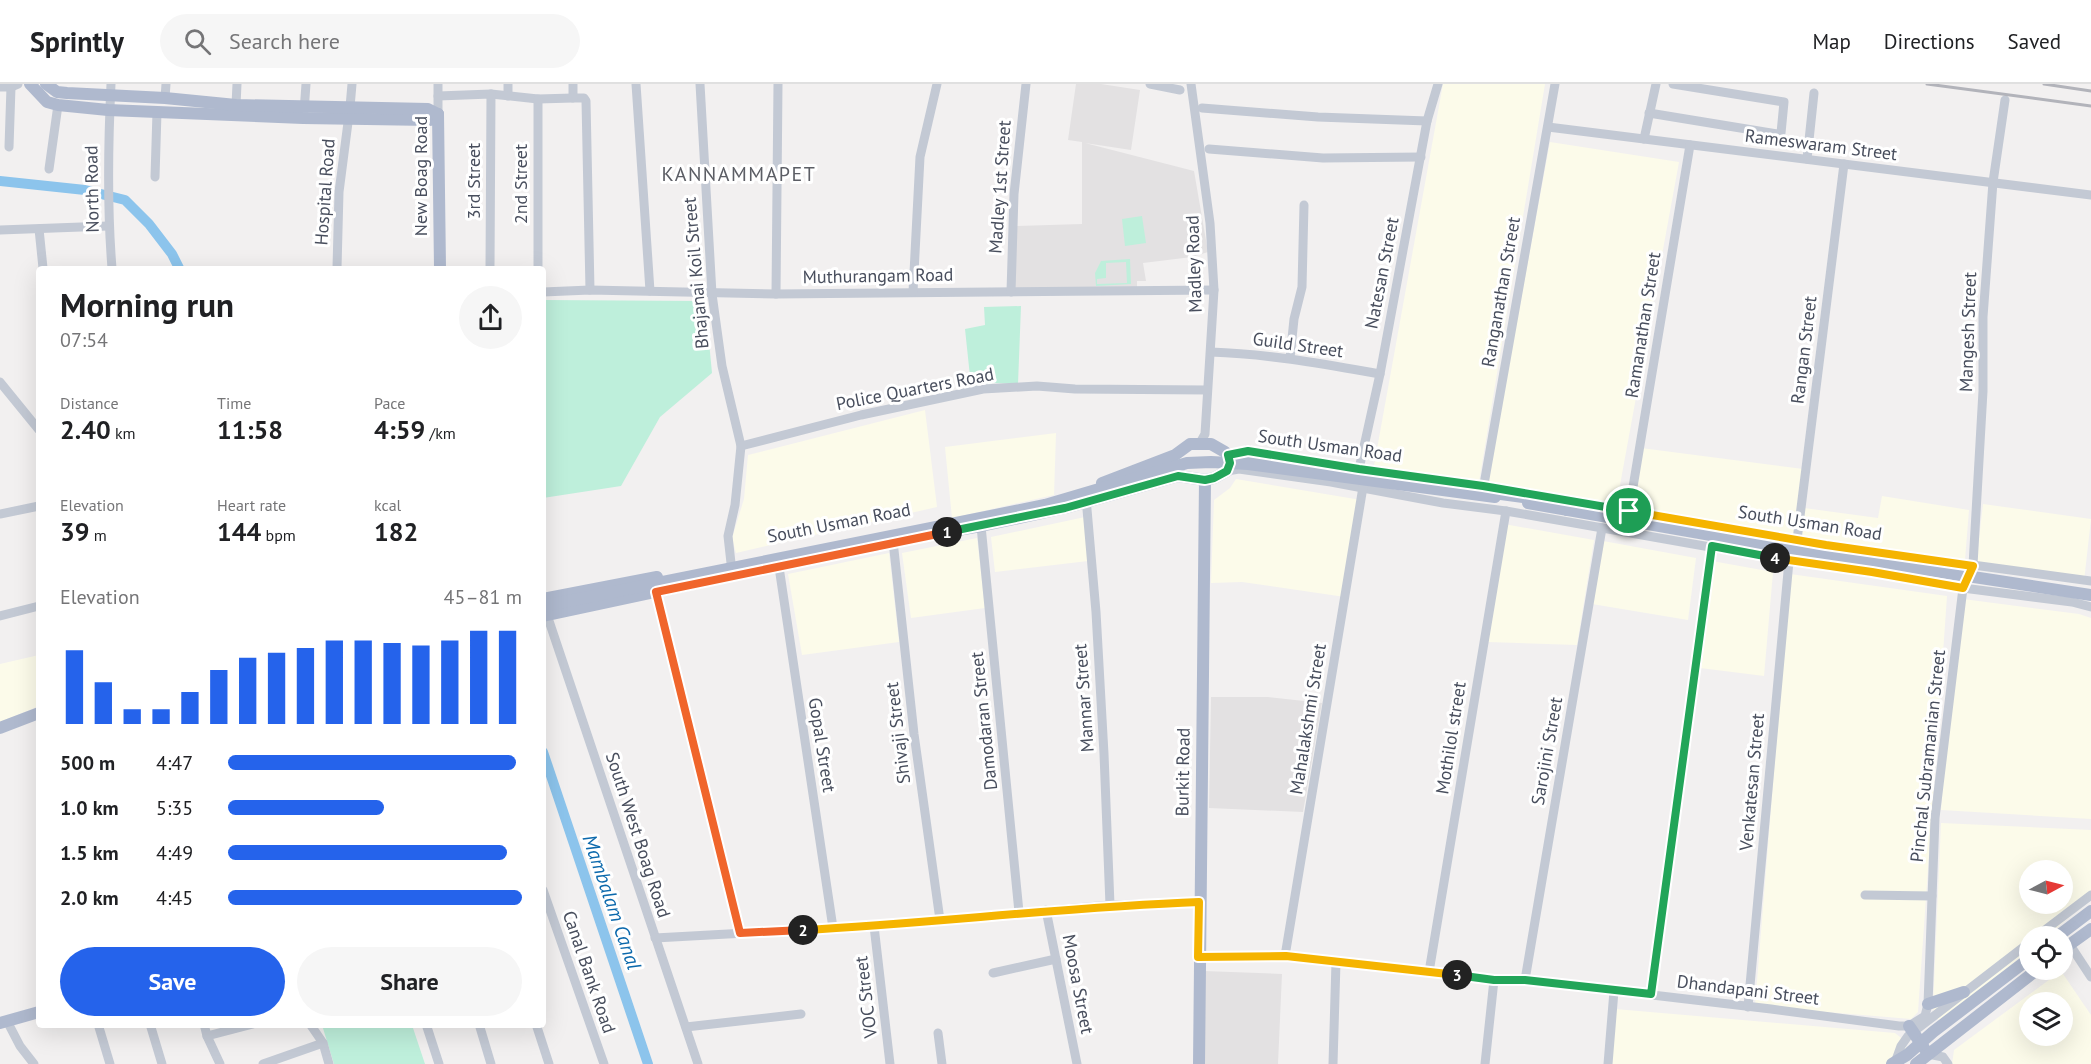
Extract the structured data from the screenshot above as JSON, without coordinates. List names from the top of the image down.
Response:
{
  "streets": {
    "main road": ["New Boag Road", "South Usman Road", "Burkit Road"],
    "street": [
      "Rameswaram Street",
      "3rd Street",
      "2nd Street",
      "Madley 1st Street",
      "North Road",
      "Hospital Road",
      "Madley Road",
      "Bhajanai Koil Street",
      "Natesan Street",
      "Muthurangam Road",
      "Ranganathan Street",
      "Ramanathan Street",
      "Mangesh Street",
      "Guild Street",
      "Rangan Street",
      "Police Quarters Road",
      "Mannar Street",
      "Mahalakshmi Street",
      "Damodaran Street",
      "Shivaji Street",
      "Mothilol street",
      "Gopal Street",
      "Sarojini Street",
      "Pinchal Subramanian Street",
      "Venkatesan Street",
      "South West Boag Road",
      "Canal Bank Road",
      "Moosa Street",
      "Dhandapani Street",
      "VOC Street"
    ]
  },
  "crossings": [
    ["Rameswaram Street", "Ranganathan Street"],
    ["Rameswaram Street", "Ramanathan Street"],
    ["Rameswaram Street", "Mangesh Street"],
    ["Rameswaram Street", "Rangan Street"],
    ["Madley 1st Street", "Muthurangam Road"],
    ["Madley Road", "Muthurangam Road"],
    ["Madley Road", "Guild Street"],
    ["Madley Road", "Police Quarters Road"],
    ["Madley Road", "South Usman Road"],
    ["Madley Road", "Burkit Road"],
    ["Bhajanai Koil Street", "Muthurangam Road"],
    ["Bhajanai Koil Street", "Police Quarters Road"],
    ["Bhajanai Koil Street", "South Usman Road"],
    ["Natesan Street", "Guild Street"],
    ["Natesan Street", "South Usman Road"],
    ["Ranganathan Street", "South Usman Road"],
    ["Ramanathan Street", "South Usman Road"],
    ["Mangesh Street", "South Usman Road"],
    ["Mangesh Street", "Pinchal Subramanian Street"],
    ["Rangan Street", "South Usman Road"],
    ["Rangan Street", "Venkatesan Street"],
    ["South Usman Road", "Mannar Street"],
    ["South Usman Road", "Mahalakshmi Street"],
    ["South Usman Road", "Damodaran Street"],
    ["South Usman Road", "Shivaji Street"],
    ["South Usman Road", "Mothilol street"],
    ["South Usman Road", "Gopal Street"],
    ["South Usman Road", "Sarojini Street"],
    ["South Usman Road", "Pinchal Subramanian Street"],
    ["South Usman Road", "Burkit Road"],
    ["South Usman Road", "Venkatesan Street"],
    ["Mahalakshmi Street", "Dhandapani Street"],
    ["Mothilol street", "Dhandapani Street"],
    ["Sarojini Street", "Dhandapani Street"],
    ["Burkit Road", "Dhandapani Street"],
    ["Venkatesan Street", "Dhandapani Street"]
  ],
  "districts": ["KANNAMMAPET"],
  "water": ["Mambalam Canal"],
  "north": "right",
  "page": {
    "header": "Sprintly",
    "search": "Search here",
    "nav": ["Map", "Directions", "Saved"],
    "heading": ["Morning run", "07:54"],
    "stats": [
      ["Distance", "2.40 km"],
      ["Time", "11:58"],
      ["Pace", "4:59 /km"],
      ["Elevation", "39 m"],
      ["Heart rate", "144 bpm"],
      ["kcal", "182"]
    ],
    "pins": [
      "1",
      "4",
      "2",
      "3"
    ],
    "chart": ["Elevation", "45–81 m"],
    "list": [
      {
        "name": "500 m",
        "note": "4:47"
      },
      {
        "name": "1.0 km",
        "note": "5:35"
      },
      {
        "name": "1.5 km",
        "note": "4:49"
      },
      {
        "name": "2.0 km",
        "note": "4:45"
      }
    ],
    "buttons": ["Save", "Share"]
  }
}
